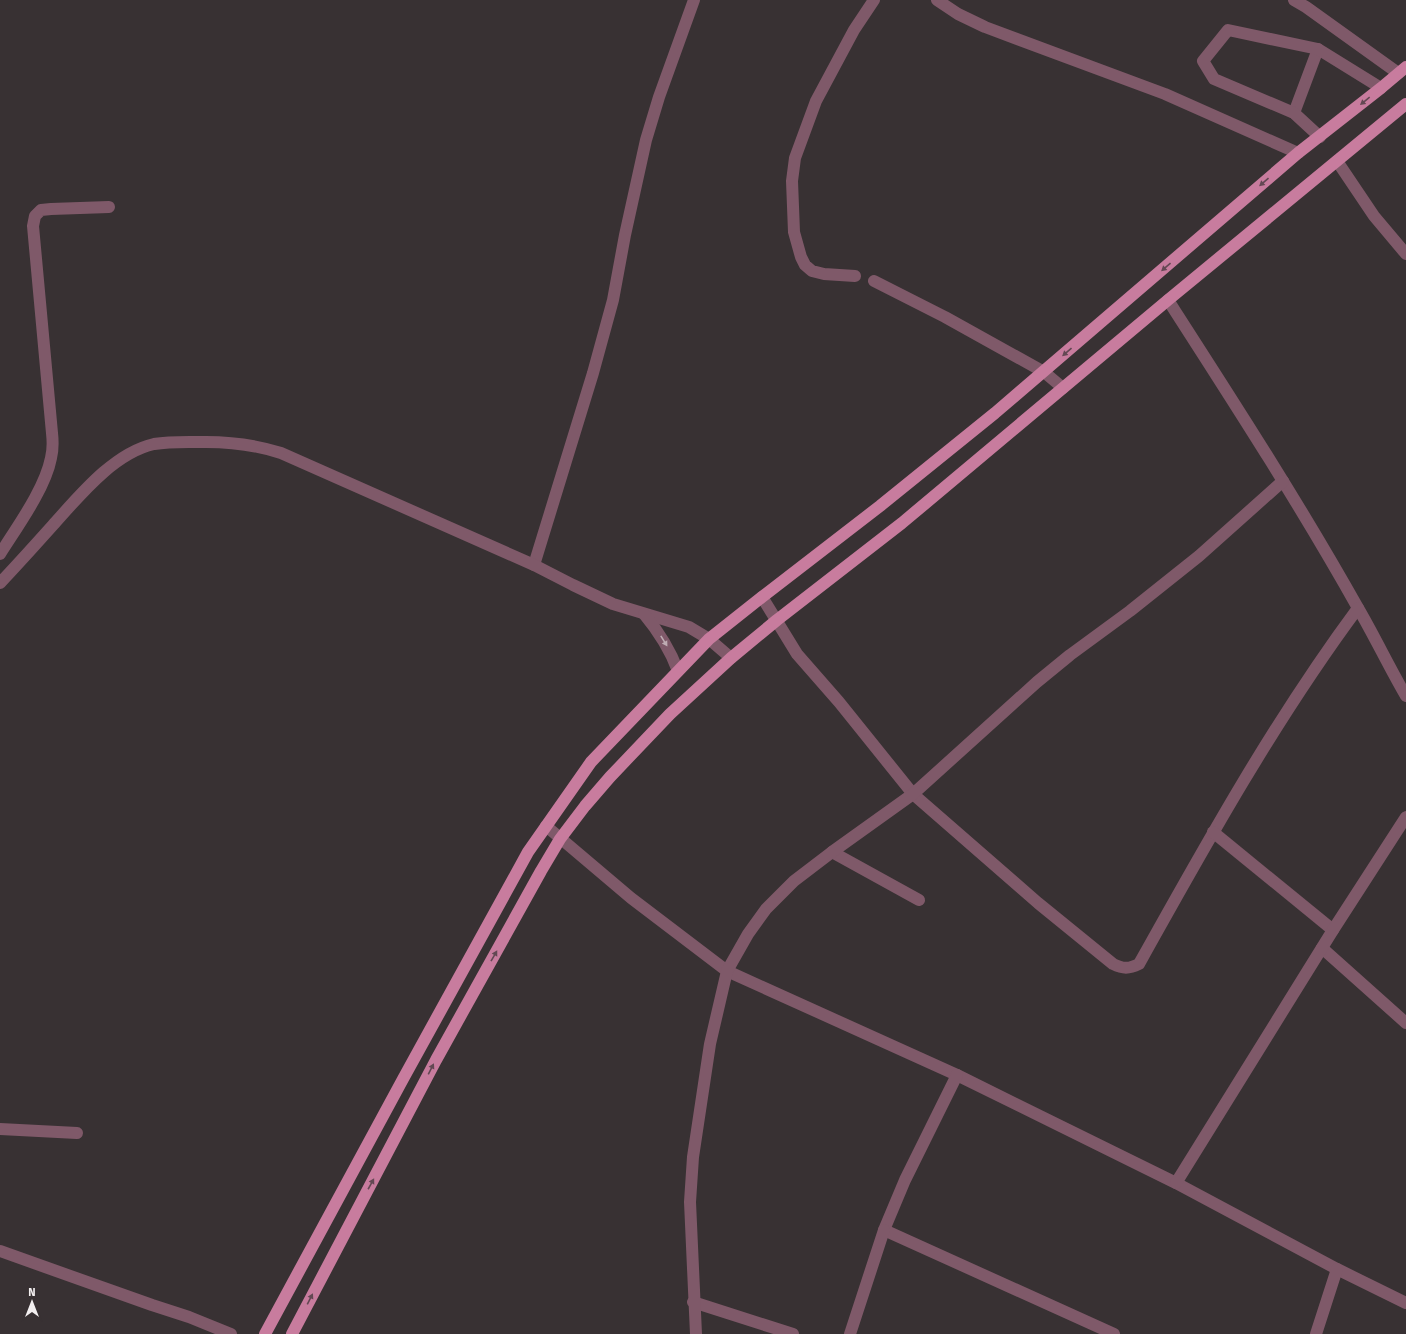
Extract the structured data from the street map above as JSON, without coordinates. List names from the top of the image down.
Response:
{
  "north": "top"
}
